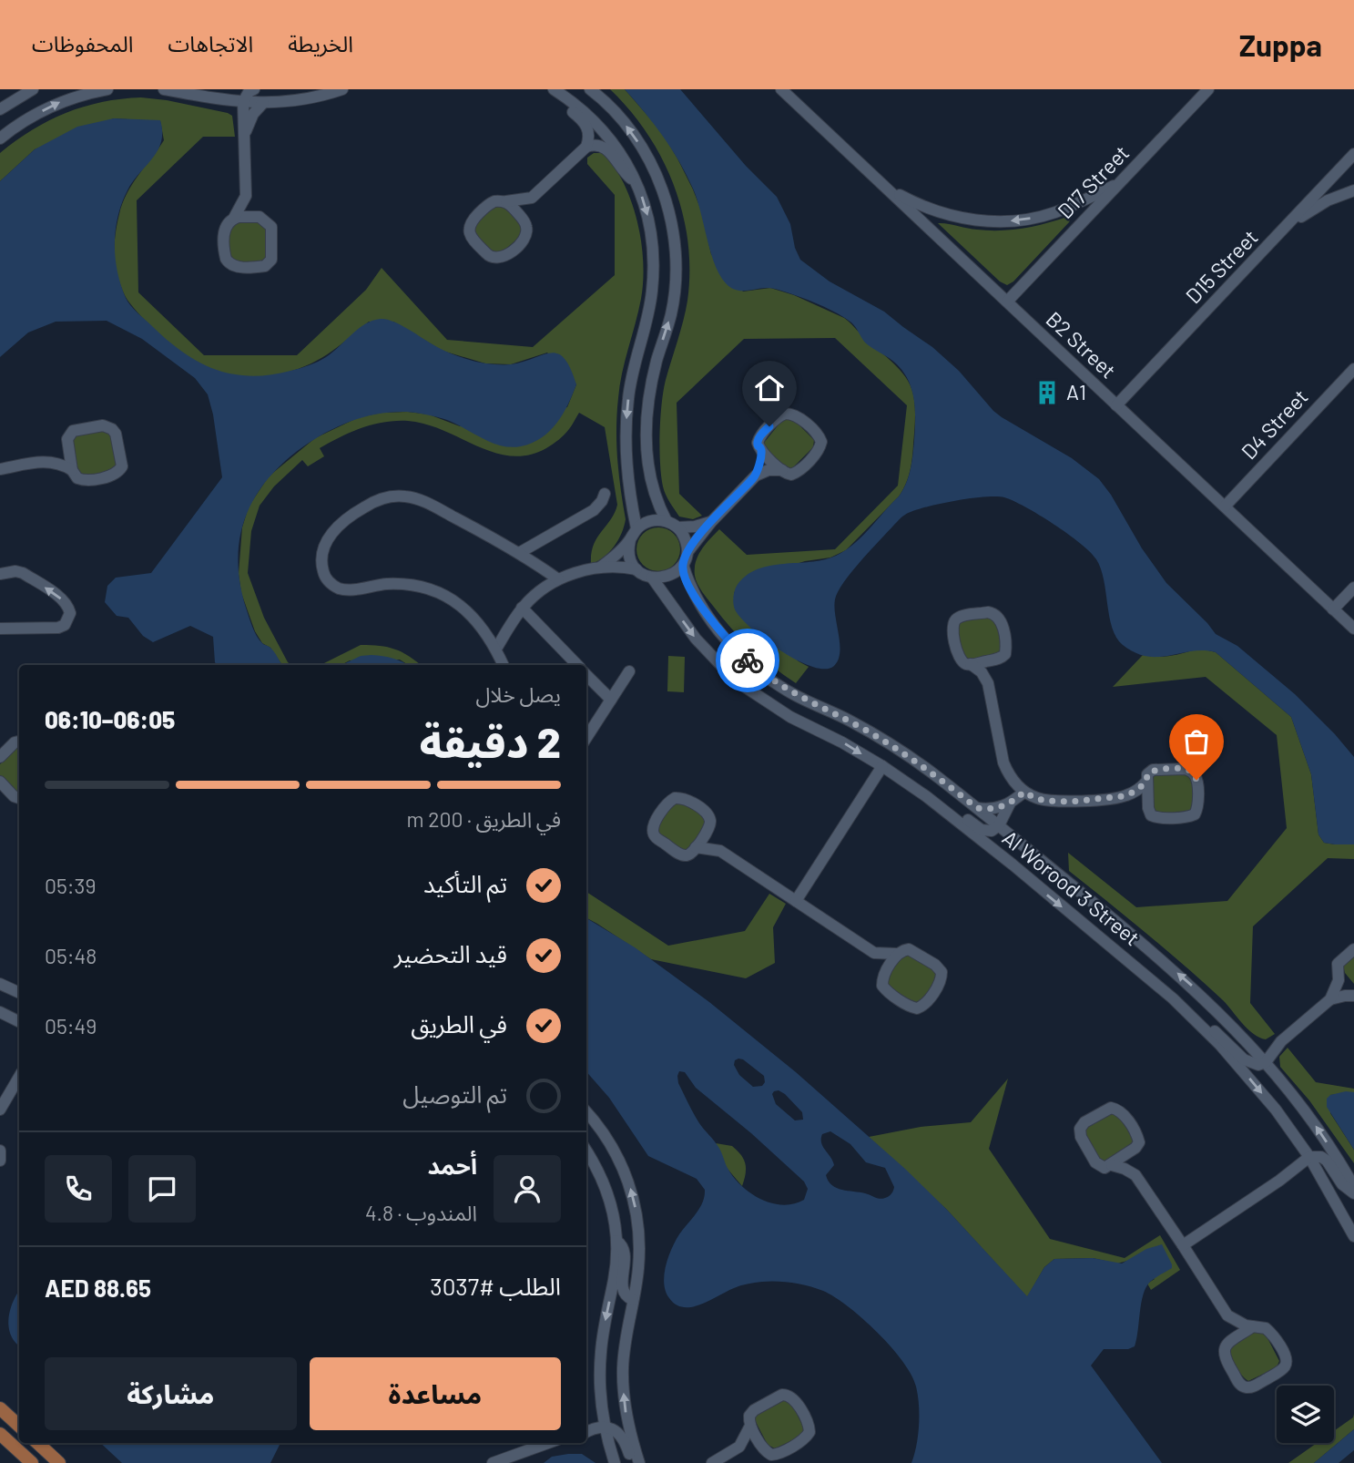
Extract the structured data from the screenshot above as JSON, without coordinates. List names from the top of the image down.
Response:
{
  "streets": {
    "street": [
      "D17 Street",
      "D15 Street",
      "B2 Street",
      "D4 Street",
      "Al Worood 3 Street"
    ]
  },
  "crossings": [
    ["D17 Street", "B2 Street"],
    ["D15 Street", "B2 Street"],
    ["B2 Street", "D4 Street"]
  ],
  "places": {
    "building": ["A1"]
  },
  "page": {
    "header": "Zuppa",
    "nav": ["الخريطة", "الاتجاهات", "المحفوظات"],
    "heading": ["2 دقيقة", "يصل خلال", "06:05–06:10"],
    "panel": [
      "أحمد",
      "المندوب · 4.8",
      "الطلب #3037",
      "AED 88.65"
    ],
    "bar": "في الطريق · 200 m",
    "list": [
      ["تم التأكيد", "05:39"],
      ["قيد التحضير", "05:48"],
      ["في الطريق", "05:49"],
      "تم التوصيل"
    ],
    "buttons": ["مساعدة", "مشاركة"]
  }
}
